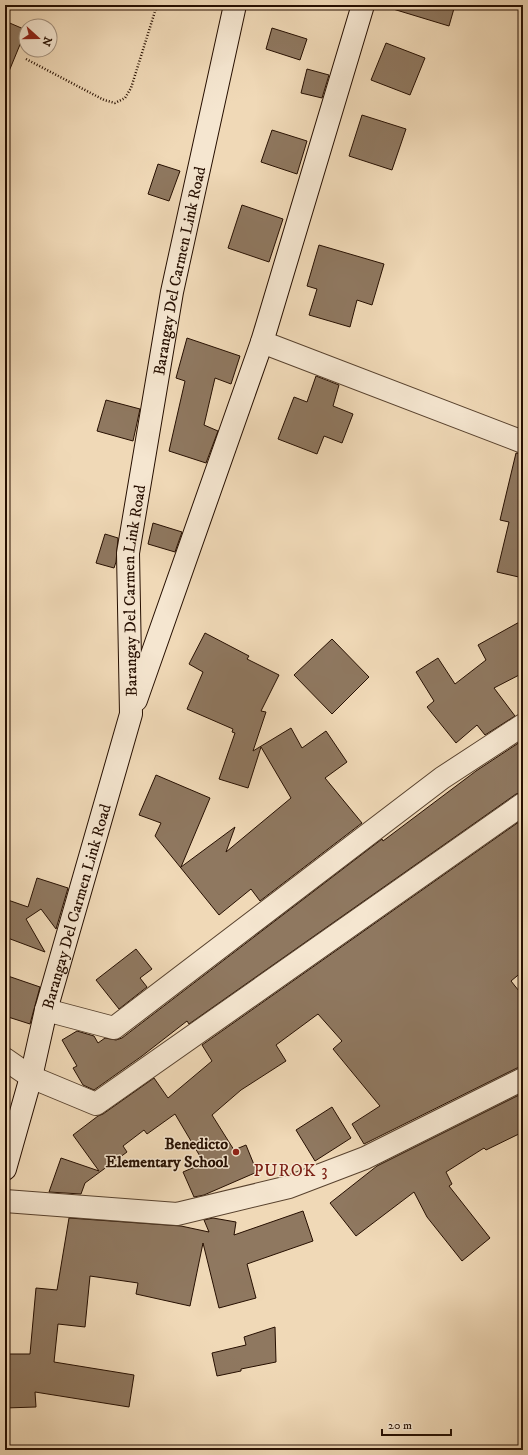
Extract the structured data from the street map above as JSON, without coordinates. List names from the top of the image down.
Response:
{
  "streets": {
    "street": ["Barangay Del Carmen Link Road"]
  },
  "districts": ["PUROK 3"],
  "places": ["Benedicto Elementary School"],
  "scale_bar": "20 m",
  "north": "right"
}
